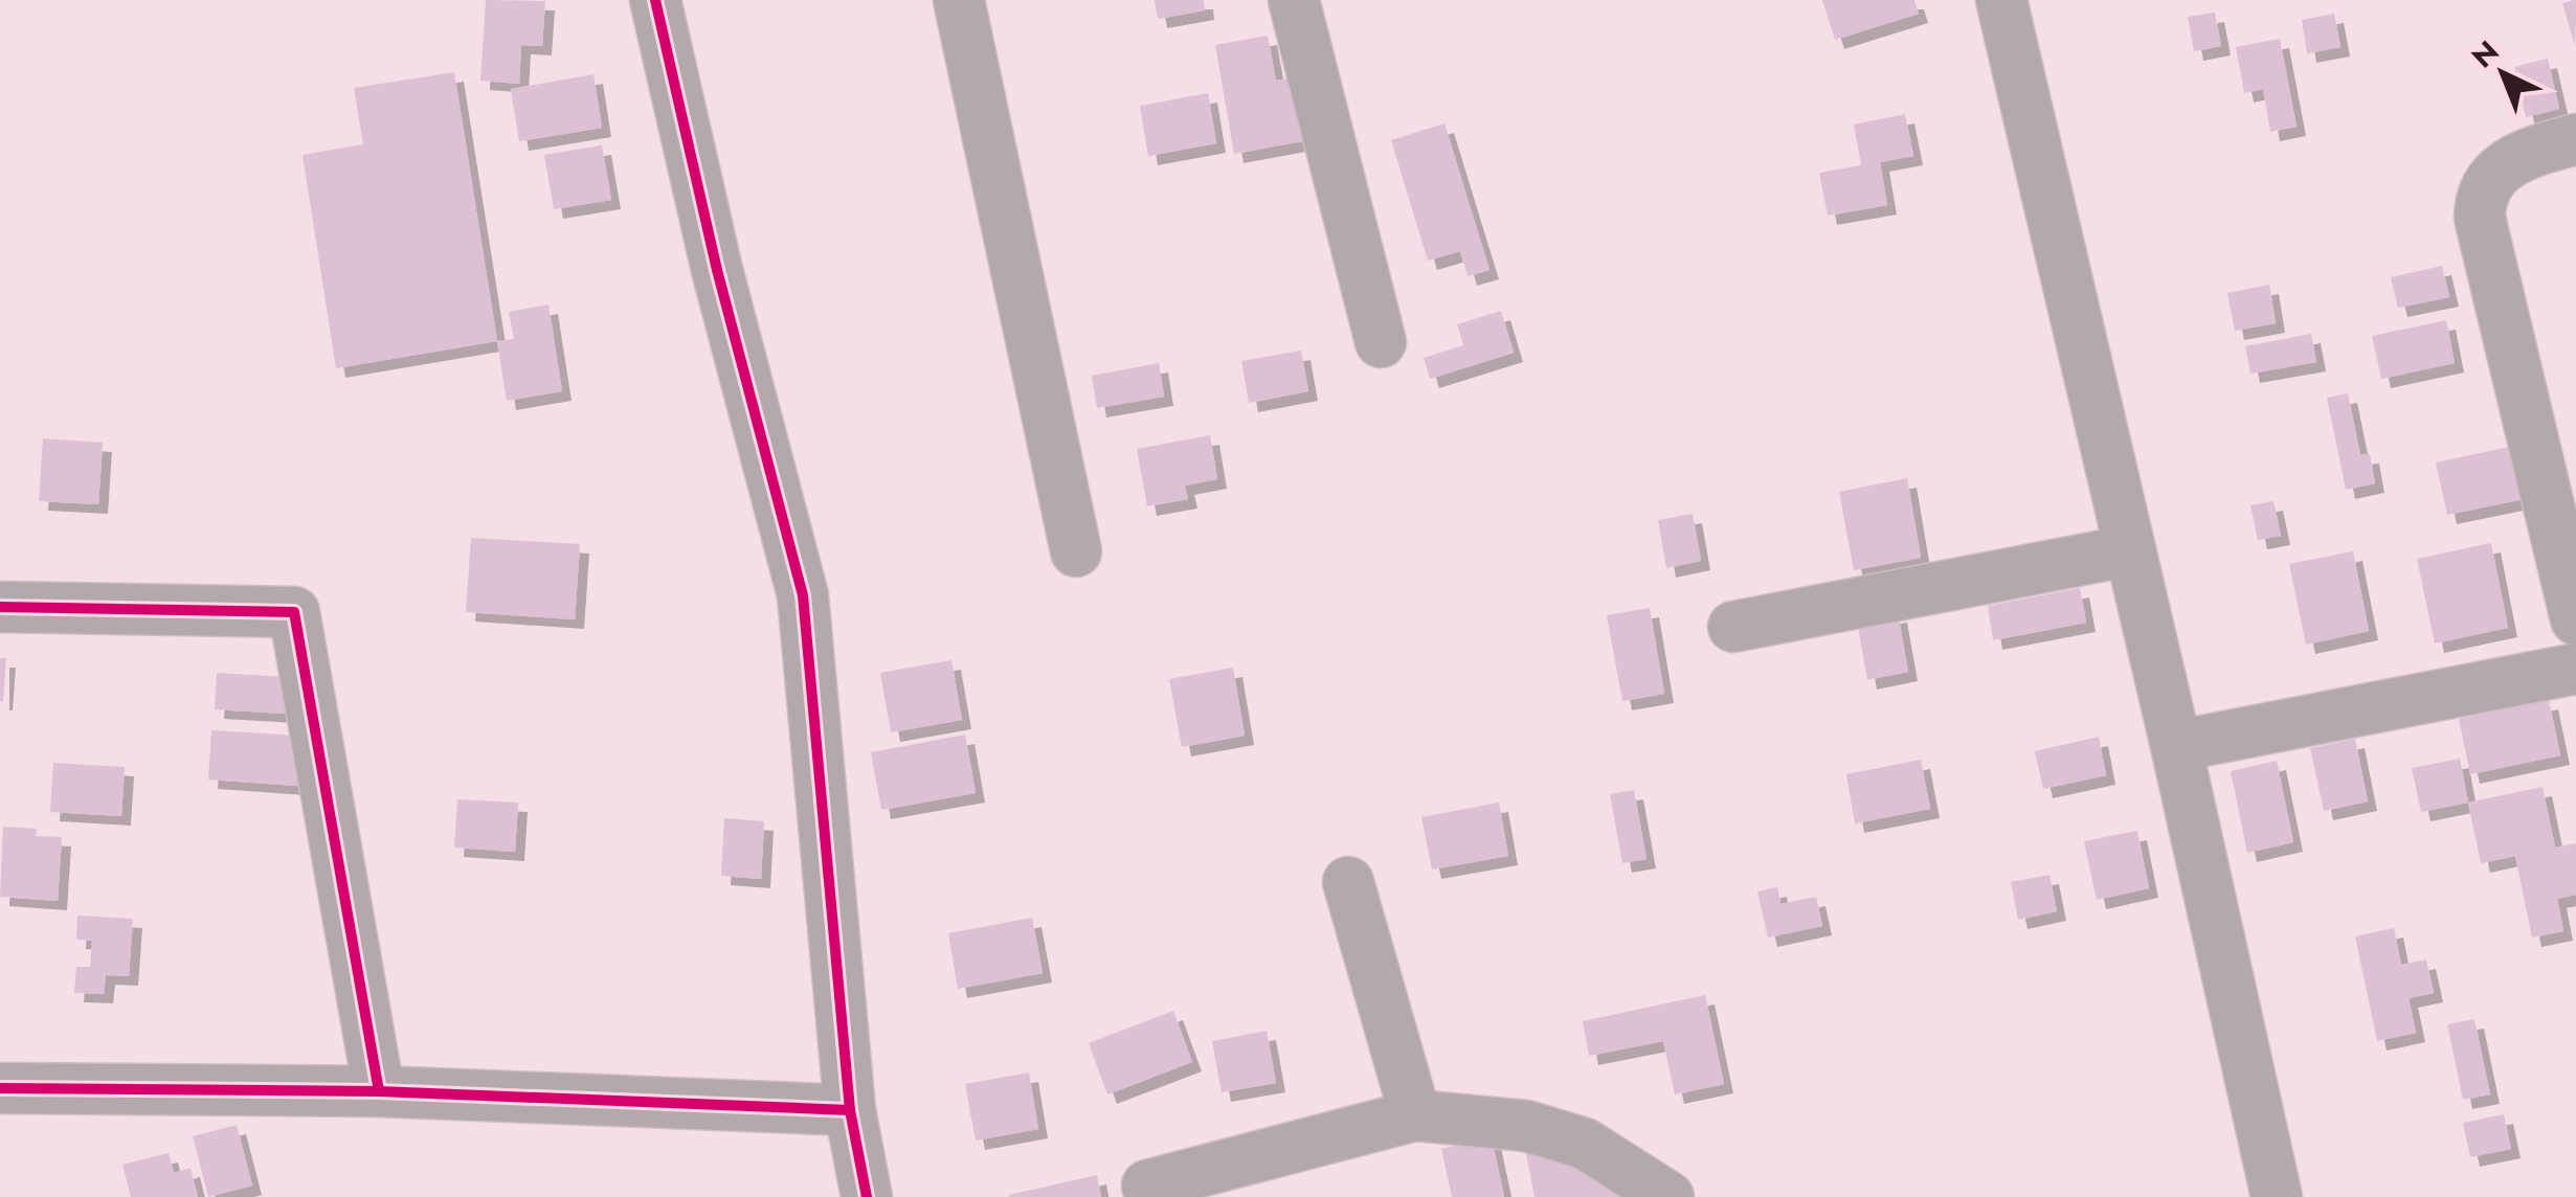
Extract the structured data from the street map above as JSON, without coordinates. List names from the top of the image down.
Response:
{
  "north": "top left"
}
